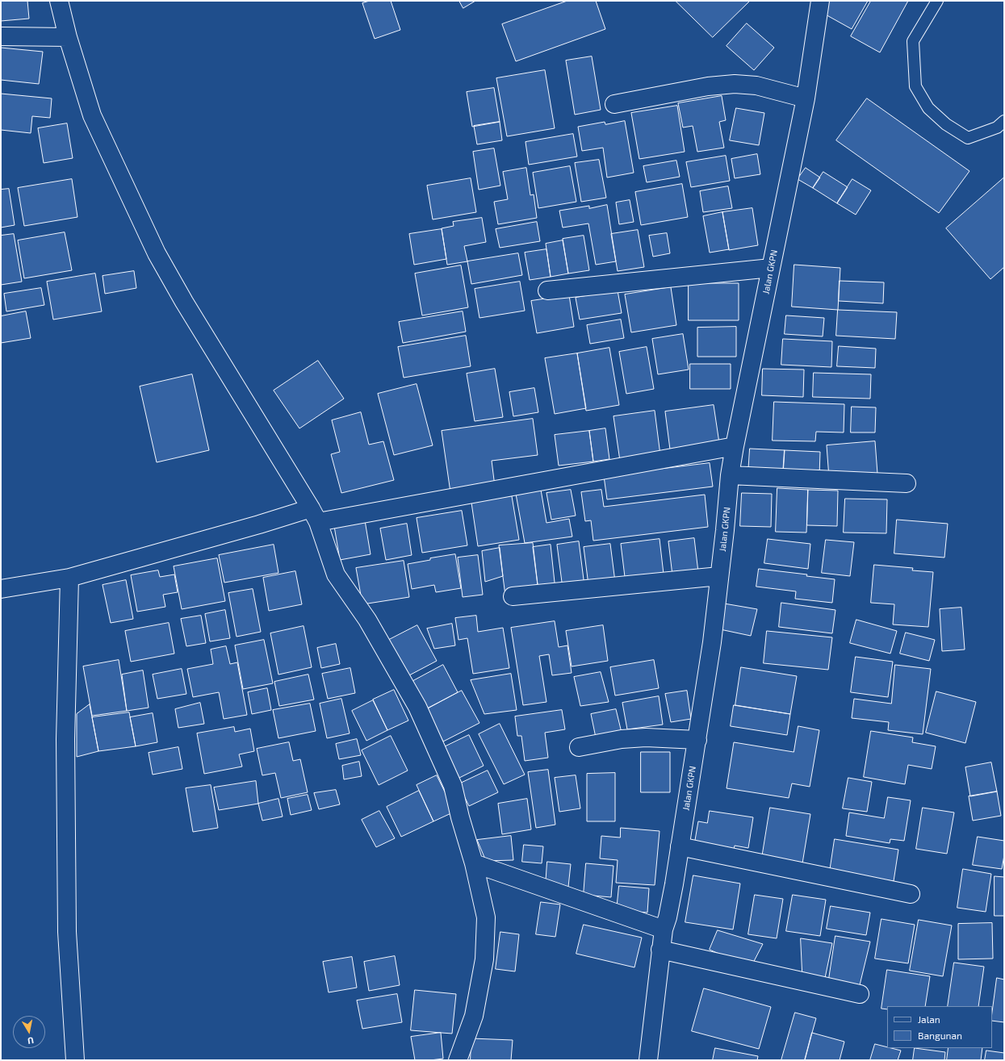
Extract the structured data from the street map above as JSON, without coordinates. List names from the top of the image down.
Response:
{
  "streets": {
    "street": ["Jalan GKPN"]
  },
  "legend": ["Jalan", "Bangunan"],
  "north": "bottom"
}
